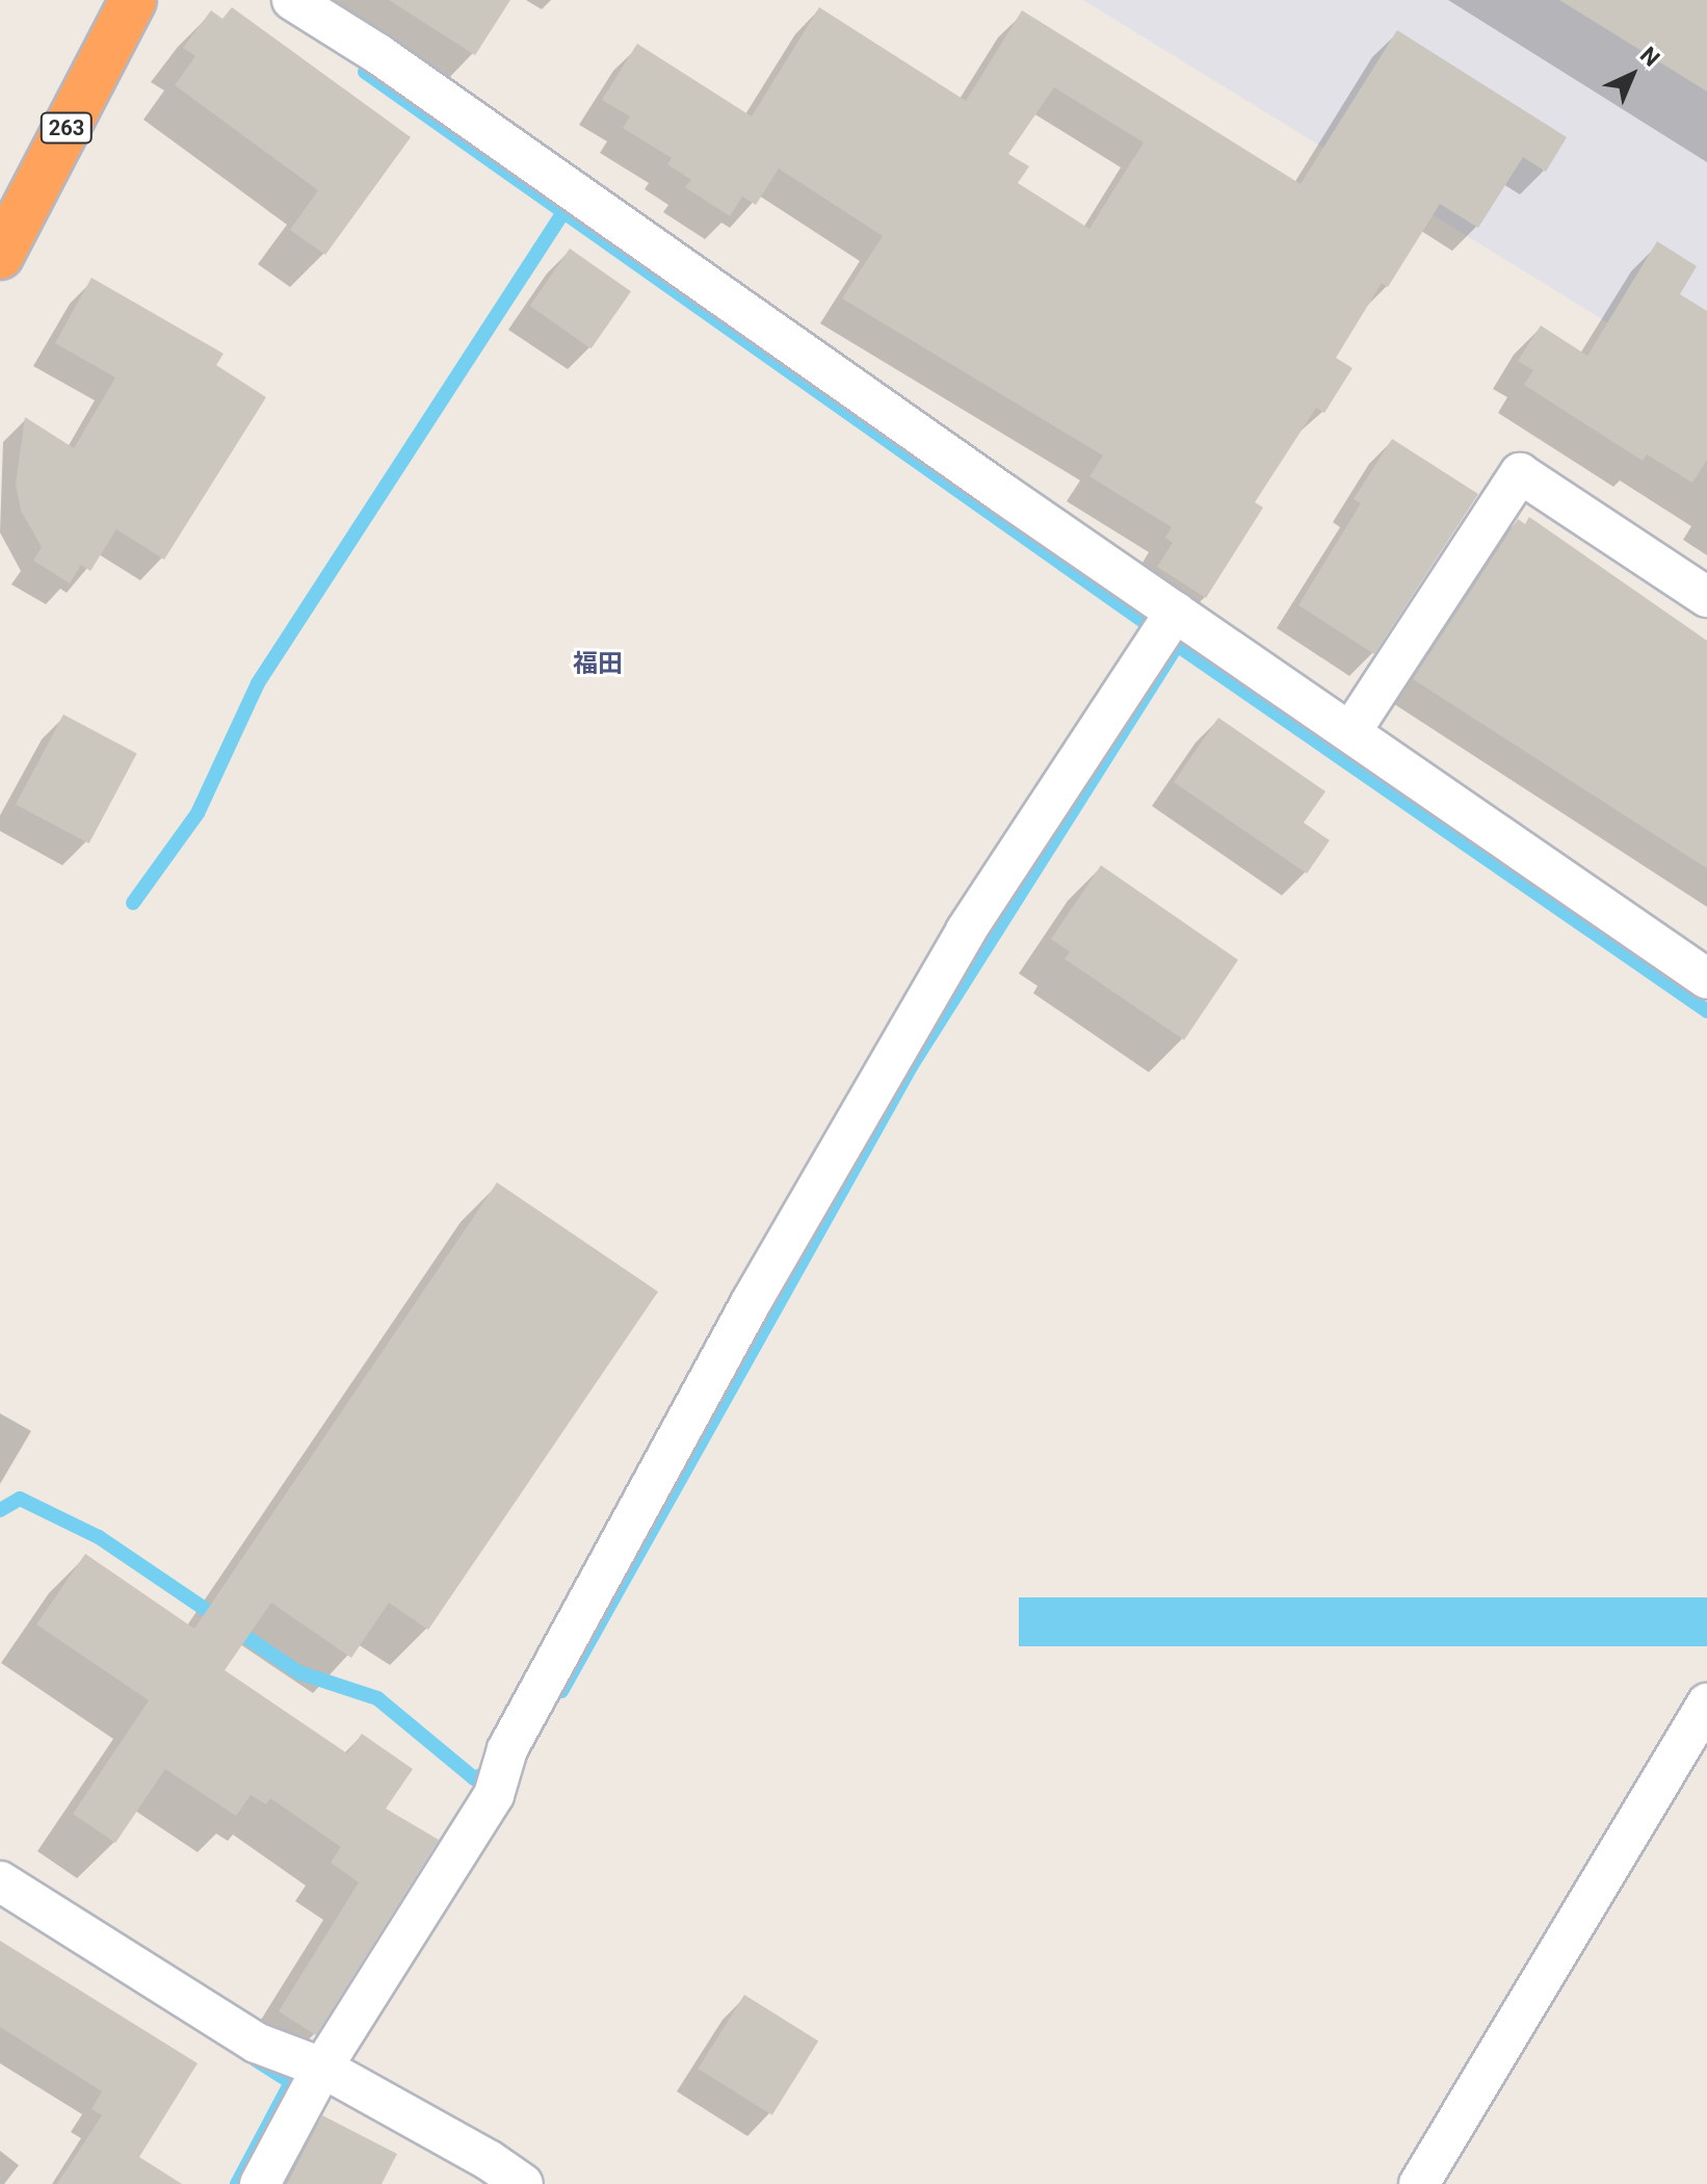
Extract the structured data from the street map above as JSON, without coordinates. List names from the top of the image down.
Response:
{
  "streets": {
    "highway": ["263"]
  },
  "districts": ["福田"],
  "north": "top right"
}
